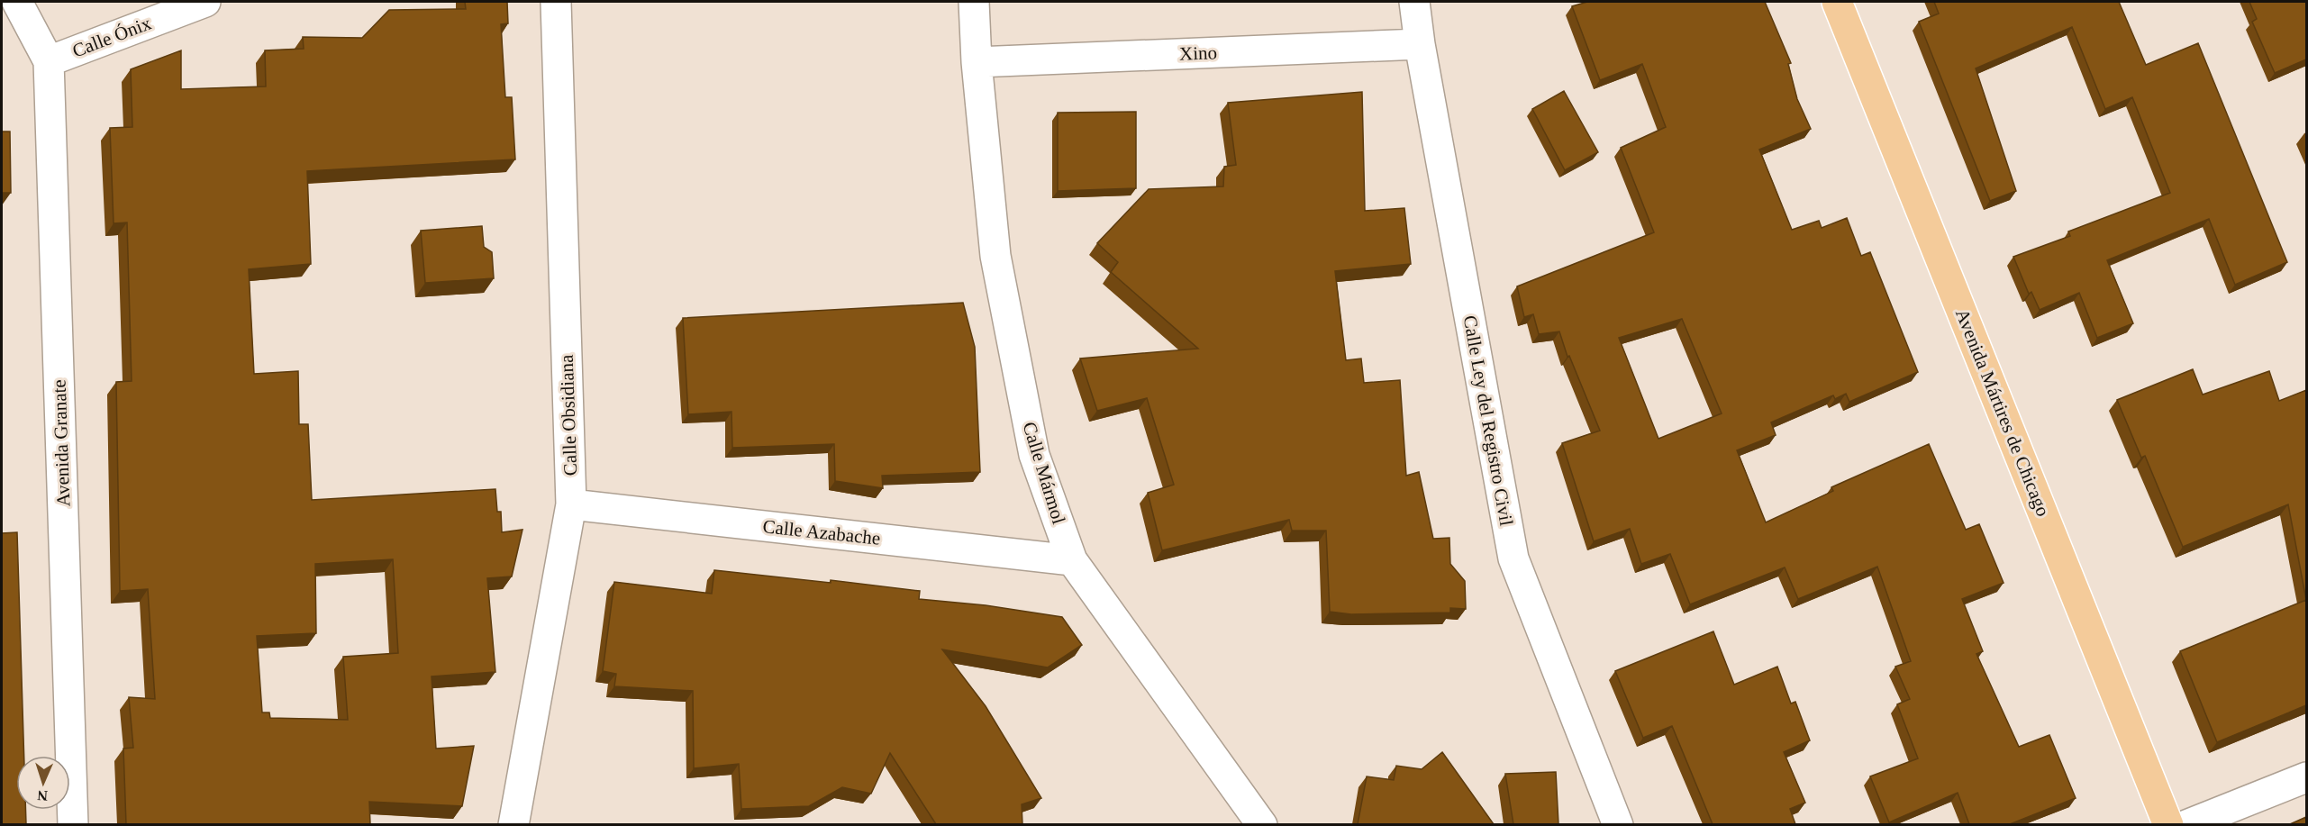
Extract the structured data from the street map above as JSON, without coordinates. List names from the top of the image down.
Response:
{
  "streets": {
    "main road": ["Avenida Mártires de Chicago"],
    "street": [
      "Calle Ónix",
      "Xino",
      "Calle Obsidiana",
      "Calle Ley del Registro Civil",
      "Avenida Granate",
      "Calle Mármol",
      "Calle Azabache"
    ]
  },
  "crossings": [
    ["Calle Ónix", "Avenida Granate"],
    ["Xino", "Calle Ley del Registro Civil"],
    ["Xino", "Calle Mármol"],
    ["Calle Obsidiana", "Calle Azabache"],
    ["Calle Mármol", "Calle Azabache"]
  ],
  "north": "bottom"
}
